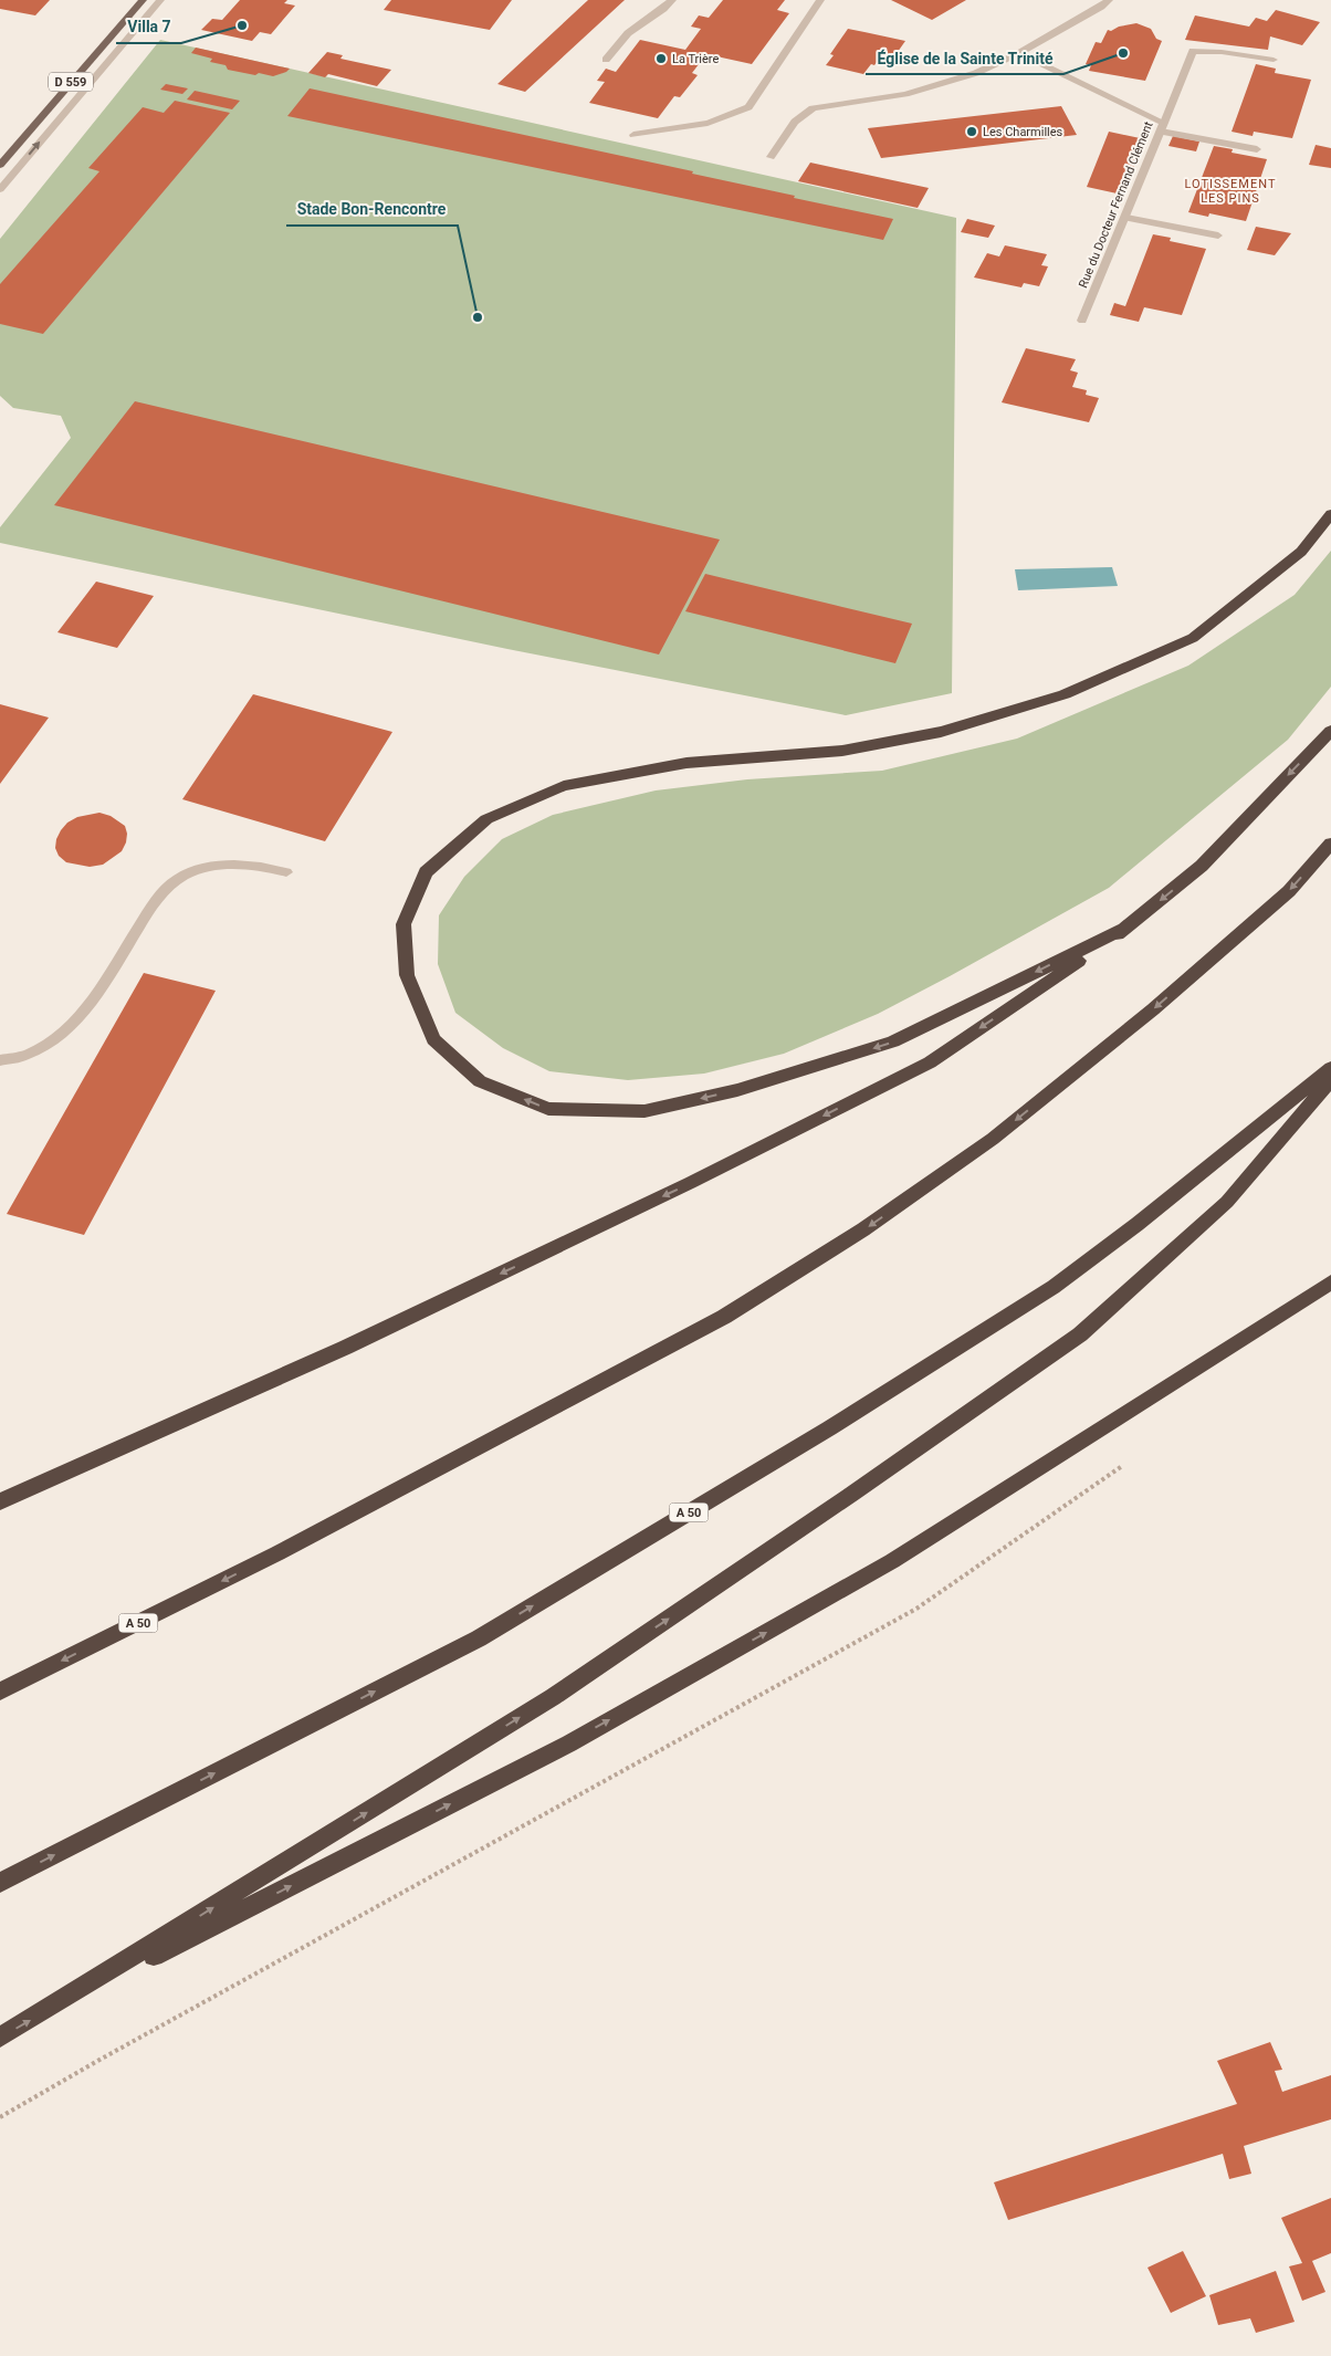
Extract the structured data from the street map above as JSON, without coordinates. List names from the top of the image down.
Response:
{
  "streets": {
    "highway": ["A 50"],
    "main road": ["D 559"],
    "street": ["Rue du Docteur Fernand Clément"]
  },
  "districts": ["LOTISSEMENT LES PINS"],
  "places": [
    "Villa 7",
    "Église de la Sainte Trinité",
    "La Trière",
    "Les Charmilles",
    "Stade Bon-Rencontre"
  ]
}
